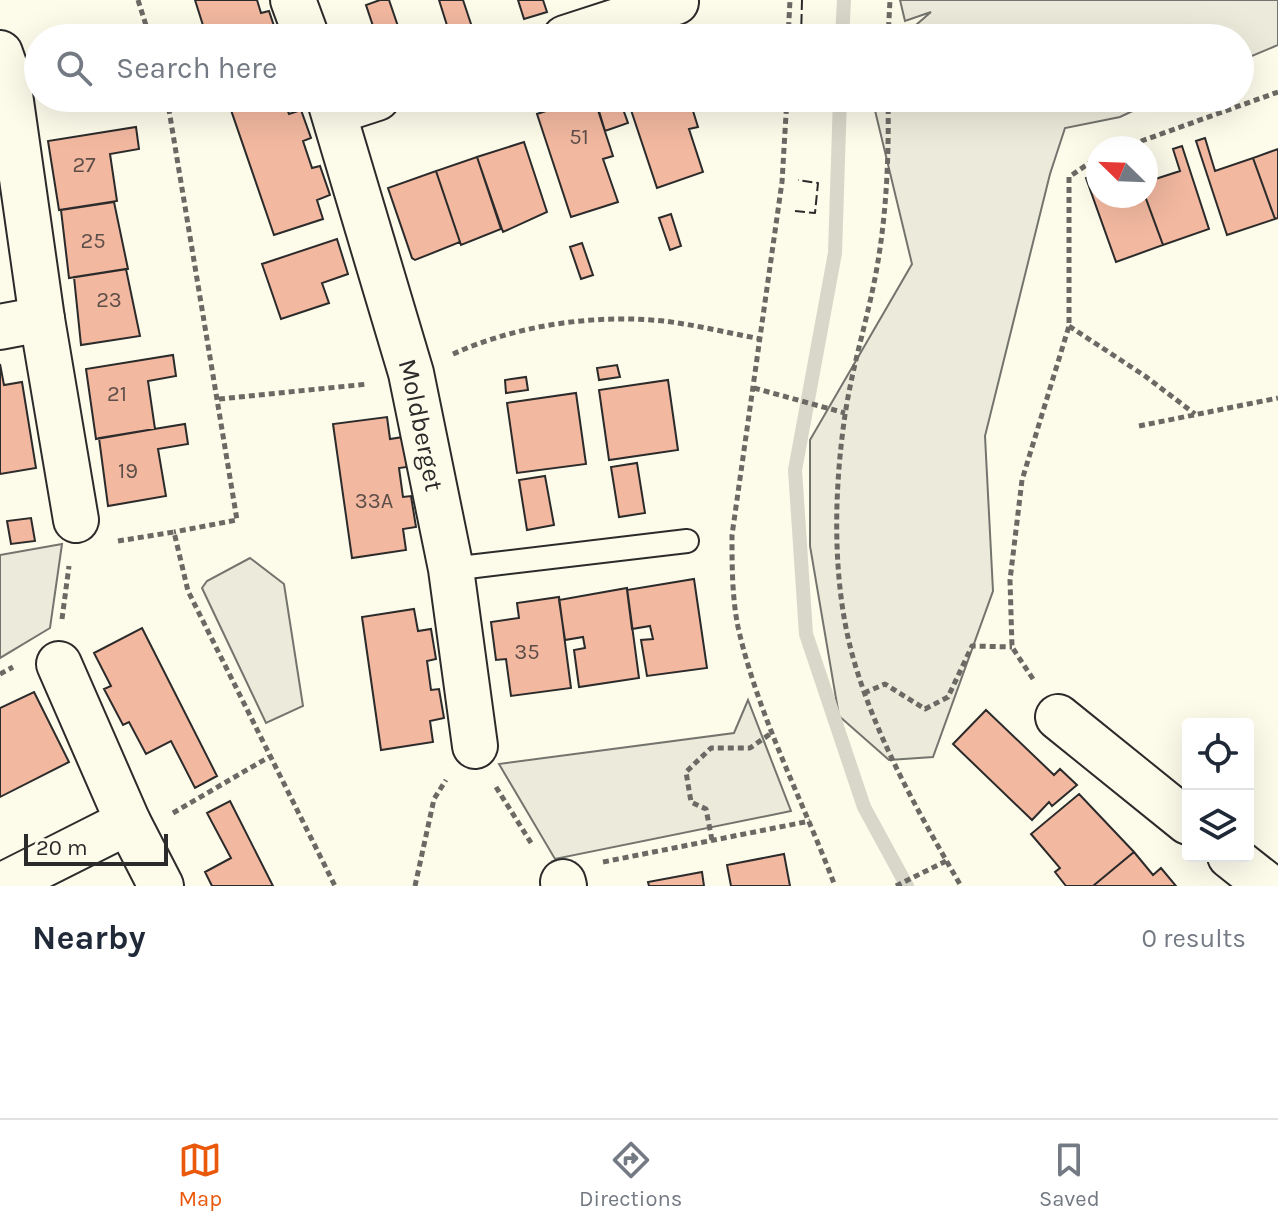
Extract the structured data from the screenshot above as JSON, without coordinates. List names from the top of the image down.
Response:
{
  "streets": {
    "street": ["Moldberget"]
  },
  "house_numbers": [
    "51",
    "27",
    "25",
    "23",
    "21",
    "19",
    "33A",
    "35"
  ],
  "scale_bar": "20 m",
  "north": "top left",
  "page": {
    "search": "Search here",
    "scale": "20 m",
    "heading": ["Nearby", "0 results"],
    "nav": ["Map", "Directions", "Saved"]
  }
}
